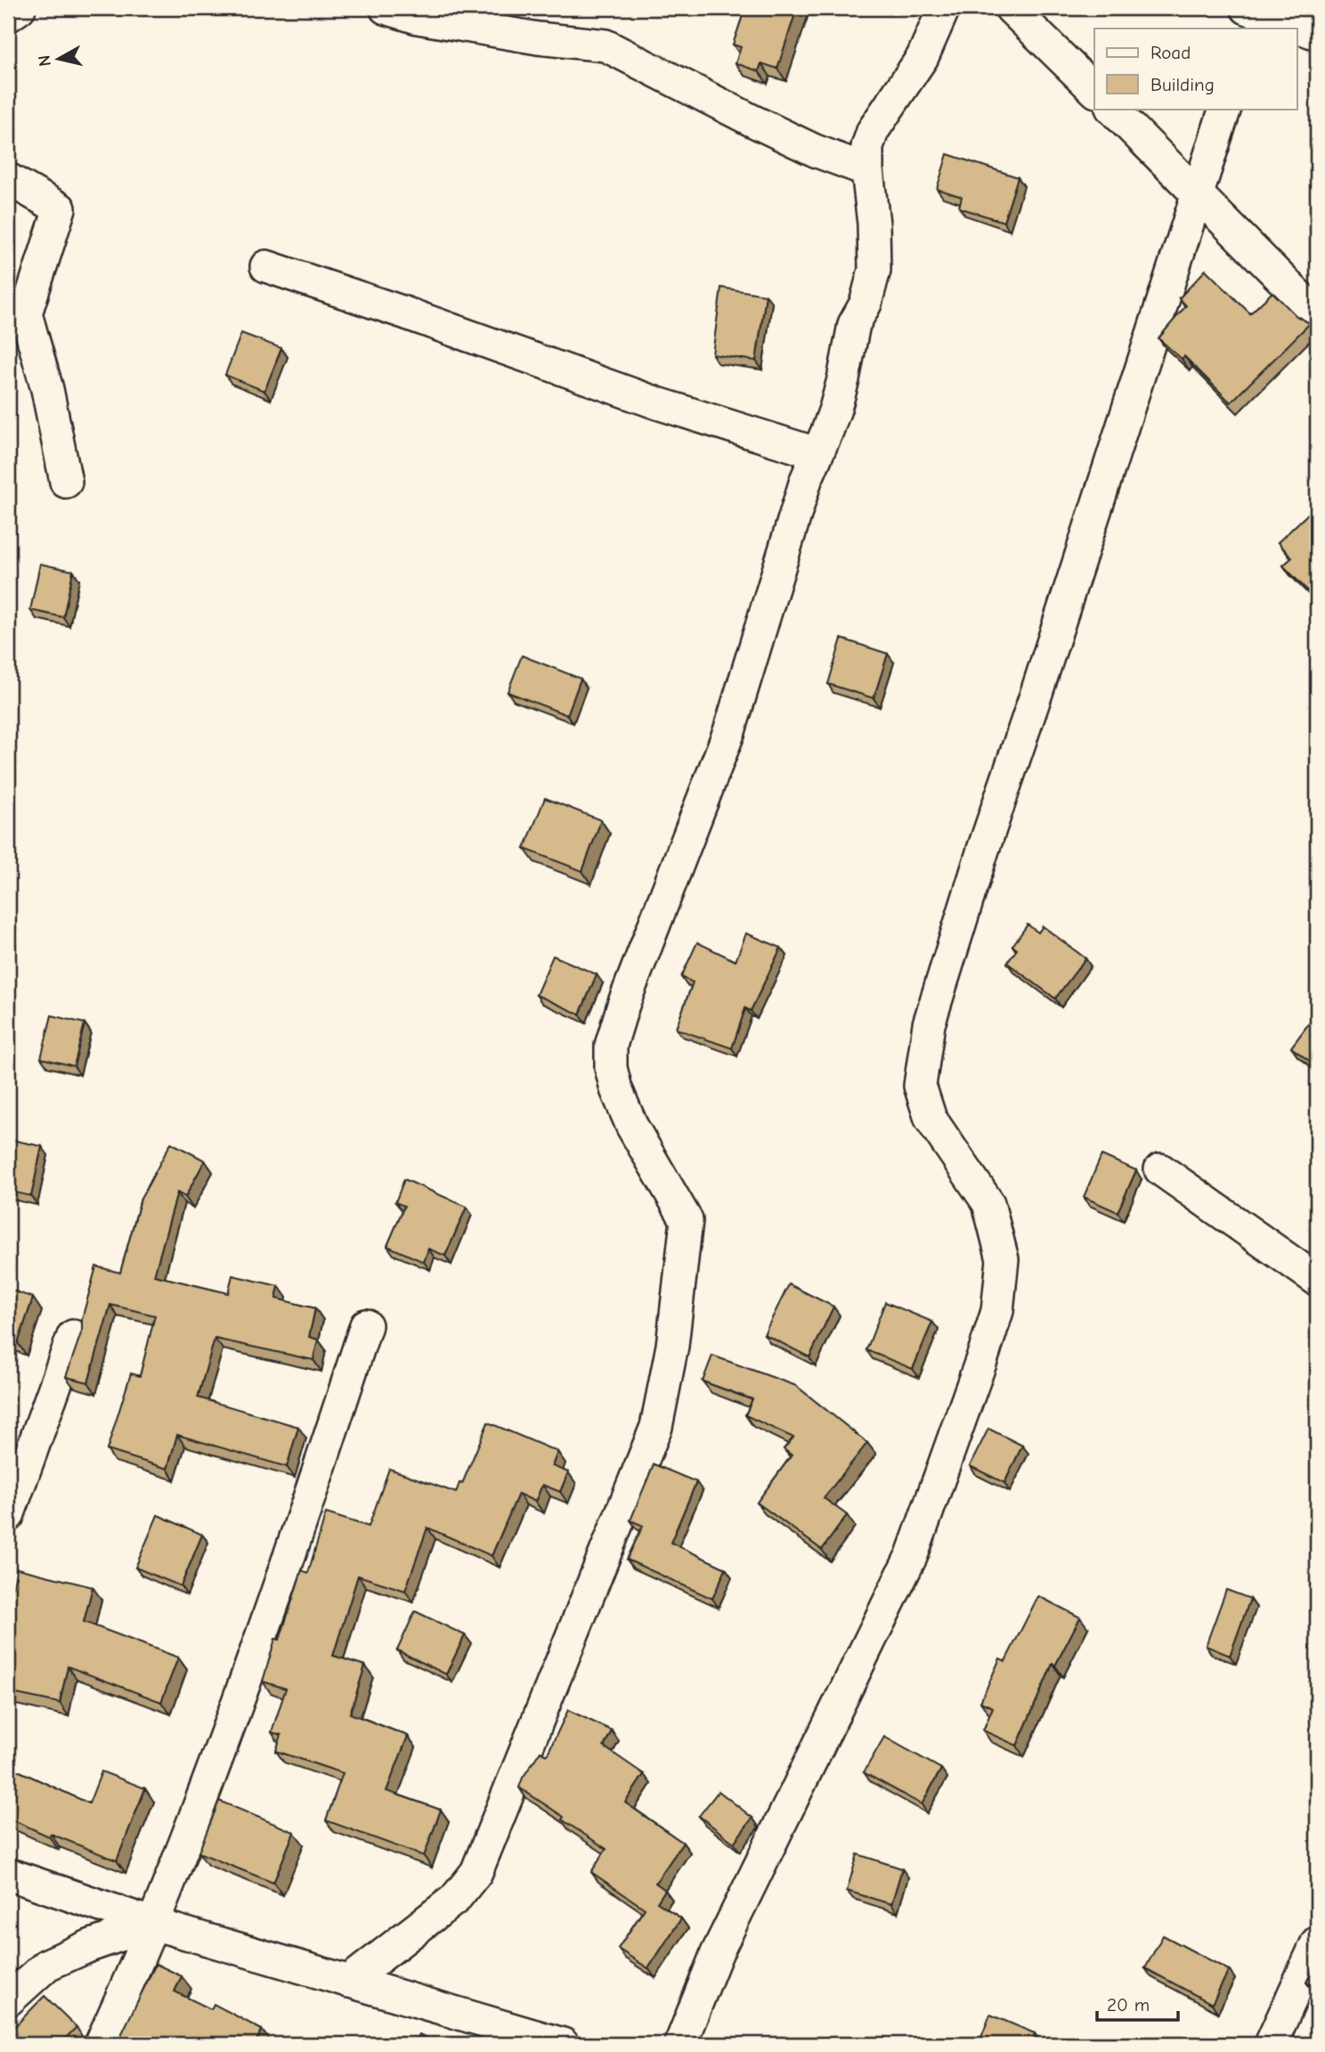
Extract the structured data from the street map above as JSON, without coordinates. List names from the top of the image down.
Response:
{
  "legend": ["Road", "Building"],
  "scale_bar": "20 m",
  "north": "left"
}
